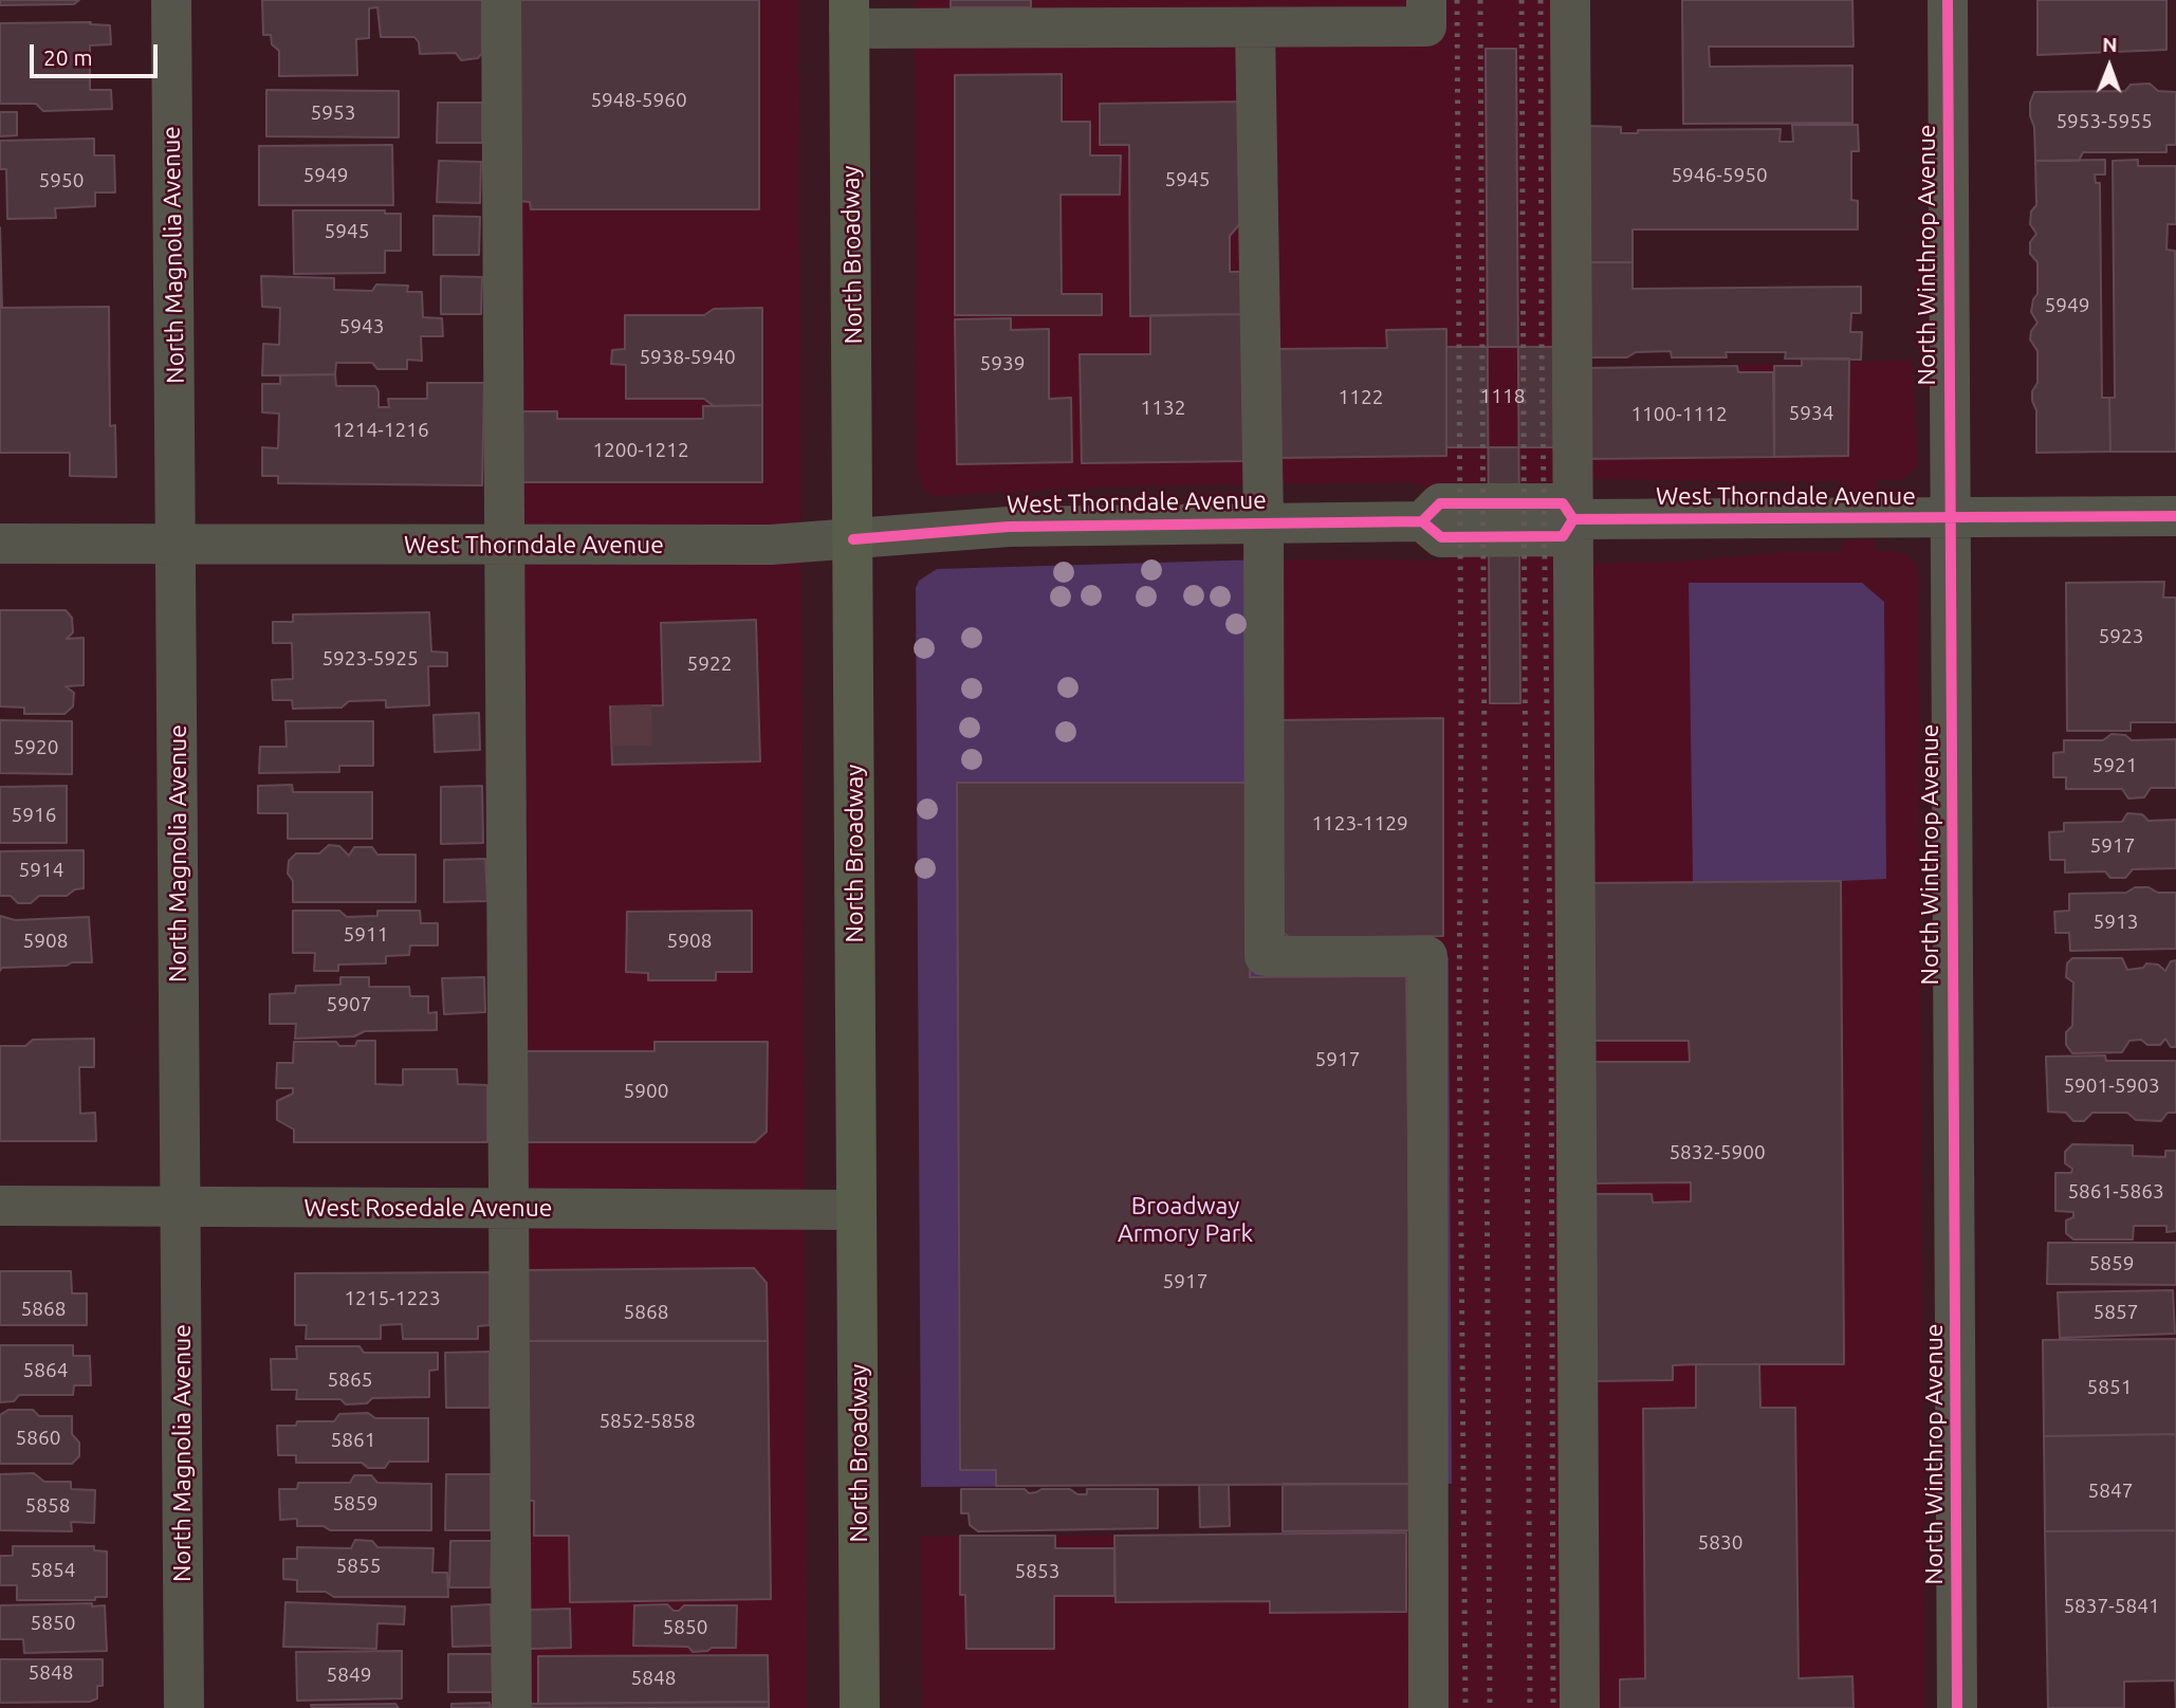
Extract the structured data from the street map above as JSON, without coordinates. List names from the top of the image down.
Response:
{
  "streets": {
    "main road": ["North Broadway"],
    "street": [
      "North Magnolia Avenue",
      "North Winthrop Avenue",
      "West Thorndale Avenue",
      "West Rosedale Avenue"
    ]
  },
  "crossings": [
    ["North Magnolia Avenue", "West Thorndale Avenue"],
    ["North Magnolia Avenue", "West Rosedale Avenue"],
    ["North Broadway", "West Thorndale Avenue"],
    ["North Broadway", "West Rosedale Avenue"],
    ["North Winthrop Avenue", "West Thorndale Avenue"]
  ],
  "parks": ["Broadway Armory Park"],
  "house_numbers": [
    "5948-5960",
    "5953",
    "5953-5955",
    "5949",
    "5946-5950",
    "5945",
    "5950",
    "5945",
    "5949",
    "5943",
    "5938-5940",
    "5939",
    "1118",
    "1122",
    "1132",
    "5934",
    "1100-1112",
    "1214-1216",
    "1200-1212",
    "5923",
    "5923-5925",
    "5922",
    "5920",
    "5921",
    "5916",
    "1123-1129",
    "5917",
    "5914",
    "5913",
    "5911",
    "5908",
    "5908",
    "5907",
    "5917",
    "5901-5903",
    "5900",
    "5832-5900",
    "5861-5863",
    "5859",
    "5917",
    "1215-1223",
    "5868",
    "5868",
    "5857",
    "5864",
    "5865",
    "5851",
    "5852-5858",
    "5860",
    "5861",
    "5847",
    "5859",
    "5858",
    "5830",
    "5855",
    "5854",
    "5853",
    "5837-5841",
    "5850",
    "5850",
    "5848",
    "5849",
    "5848"
  ],
  "scale_bar": "20 m",
  "north": "top"
}
